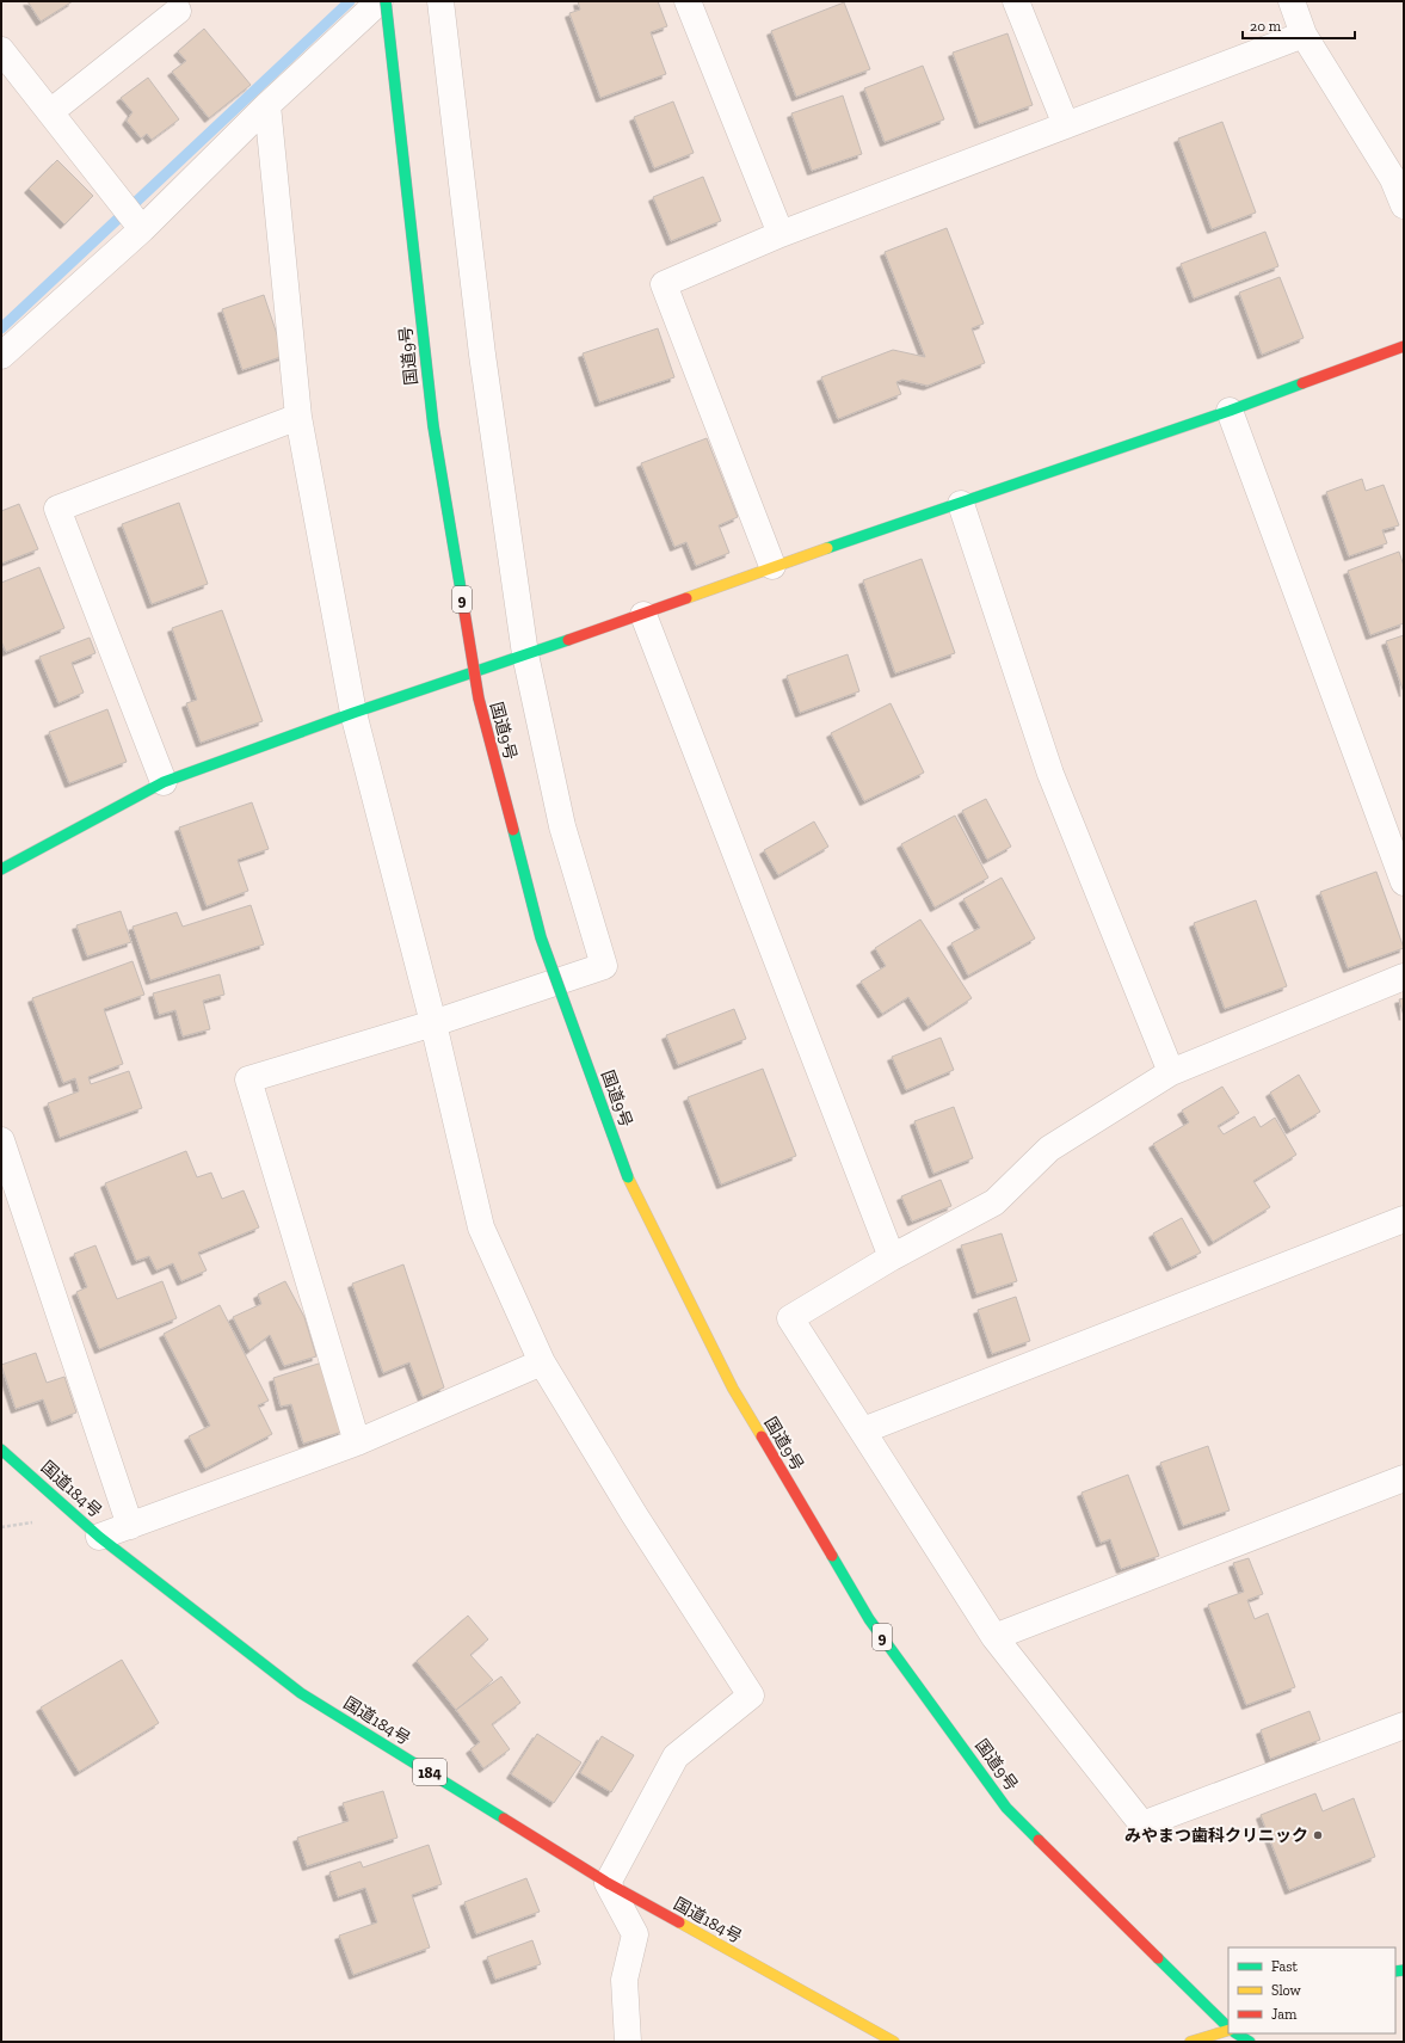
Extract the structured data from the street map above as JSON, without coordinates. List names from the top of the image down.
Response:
{
  "streets": {
    "main road": [
      "国道9号",
      "9",
      "国道184号",
      "184"
    ]
  },
  "places": ["みやまつ歯科クリニック"],
  "legend": ["Fast", "Slow", "Jam"],
  "scale_bar": "20 m"
}
